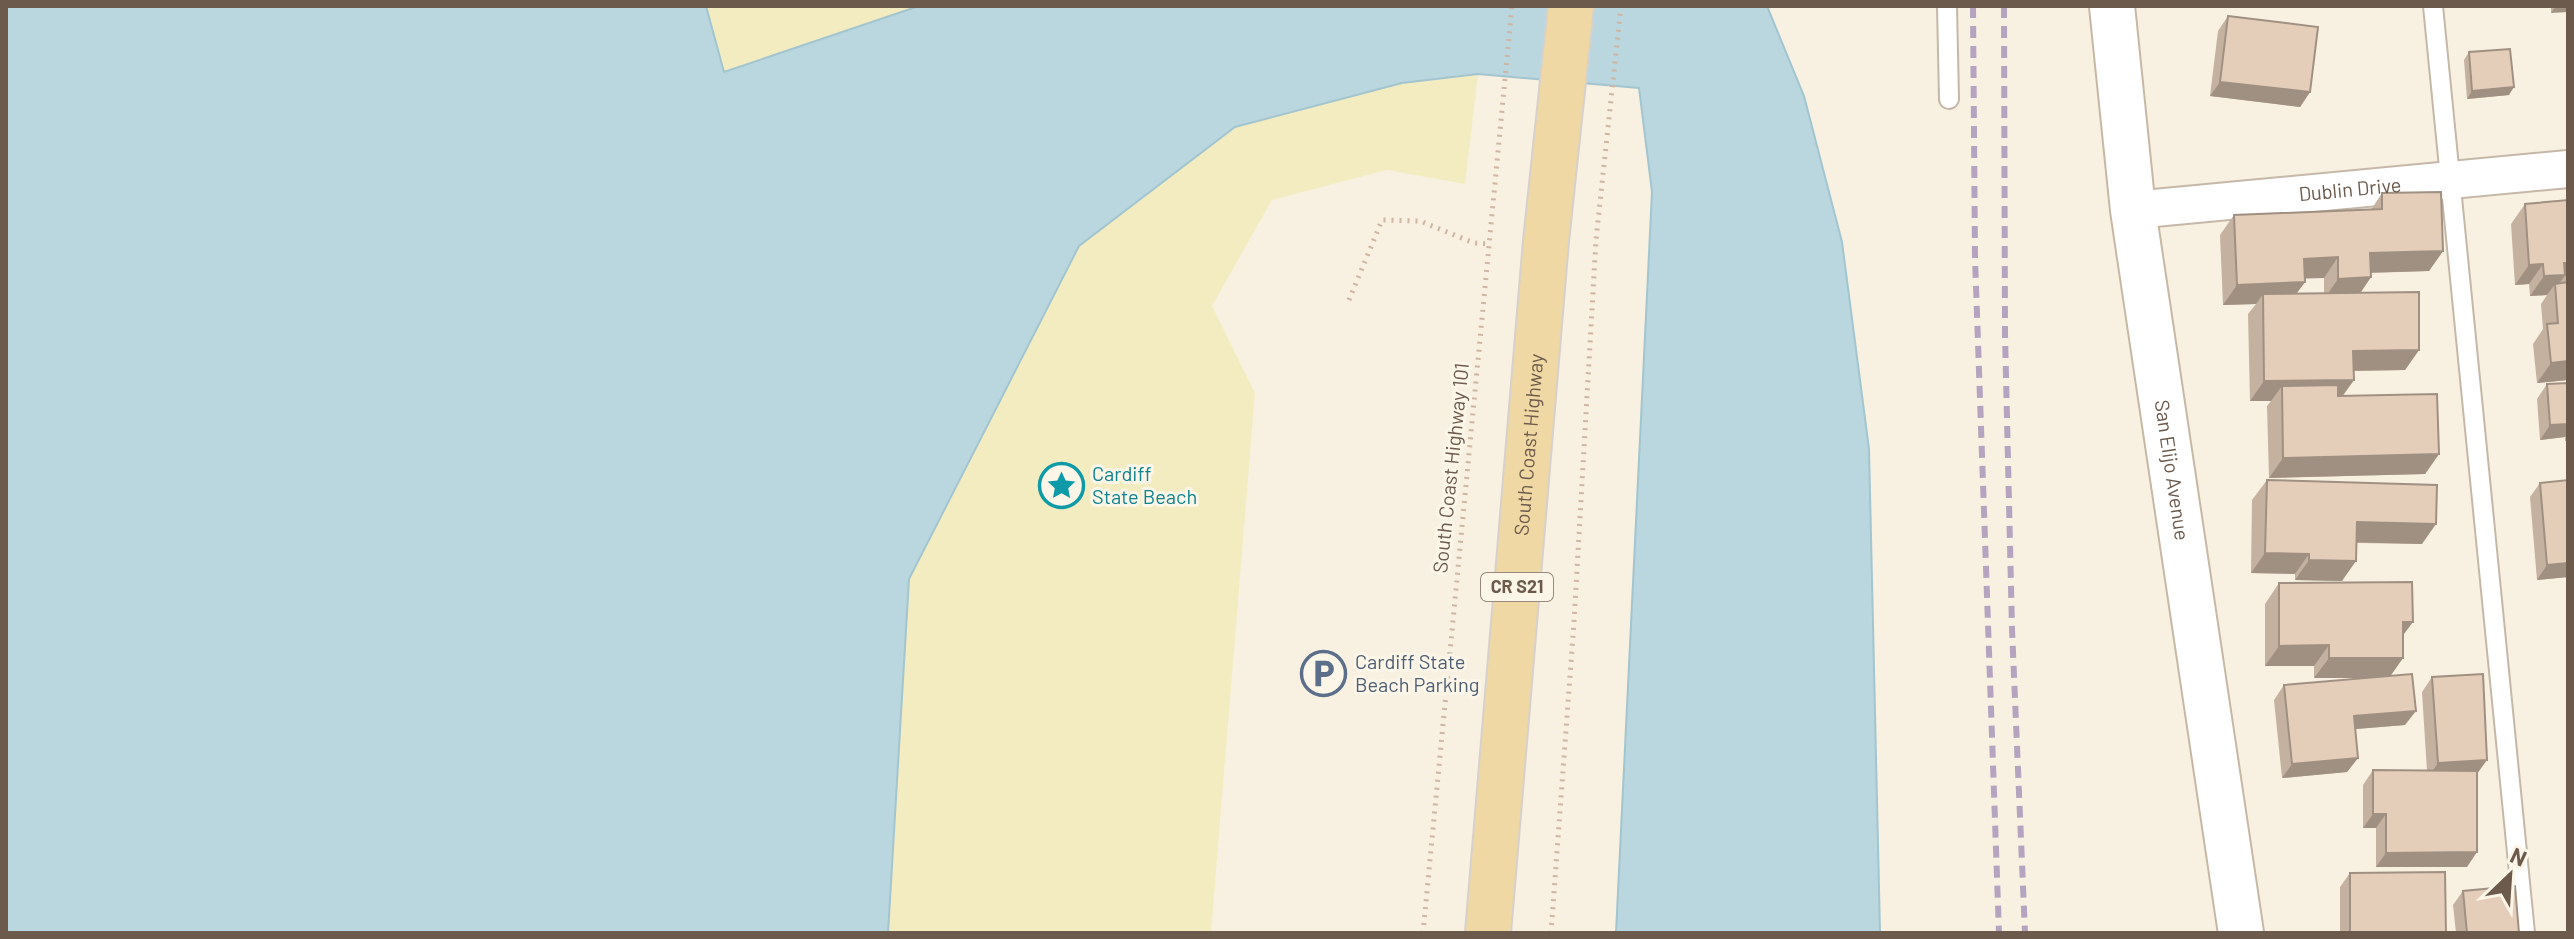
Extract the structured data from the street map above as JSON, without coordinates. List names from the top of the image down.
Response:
{
  "streets": {
    "main road": ["South Coast Highway", "San Elijo Avenue", "CR S21"],
    "street": ["Dublin Drive"],
    "path": ["South Coast Highway 101"]
  },
  "crossings": [
    ["Dublin Drive", "San Elijo Avenue"]
  ],
  "places": {
    "place": ["Cardiff State Beach"],
    "parking": ["Cardiff State Beach Parking"]
  },
  "north": "top right"
}
